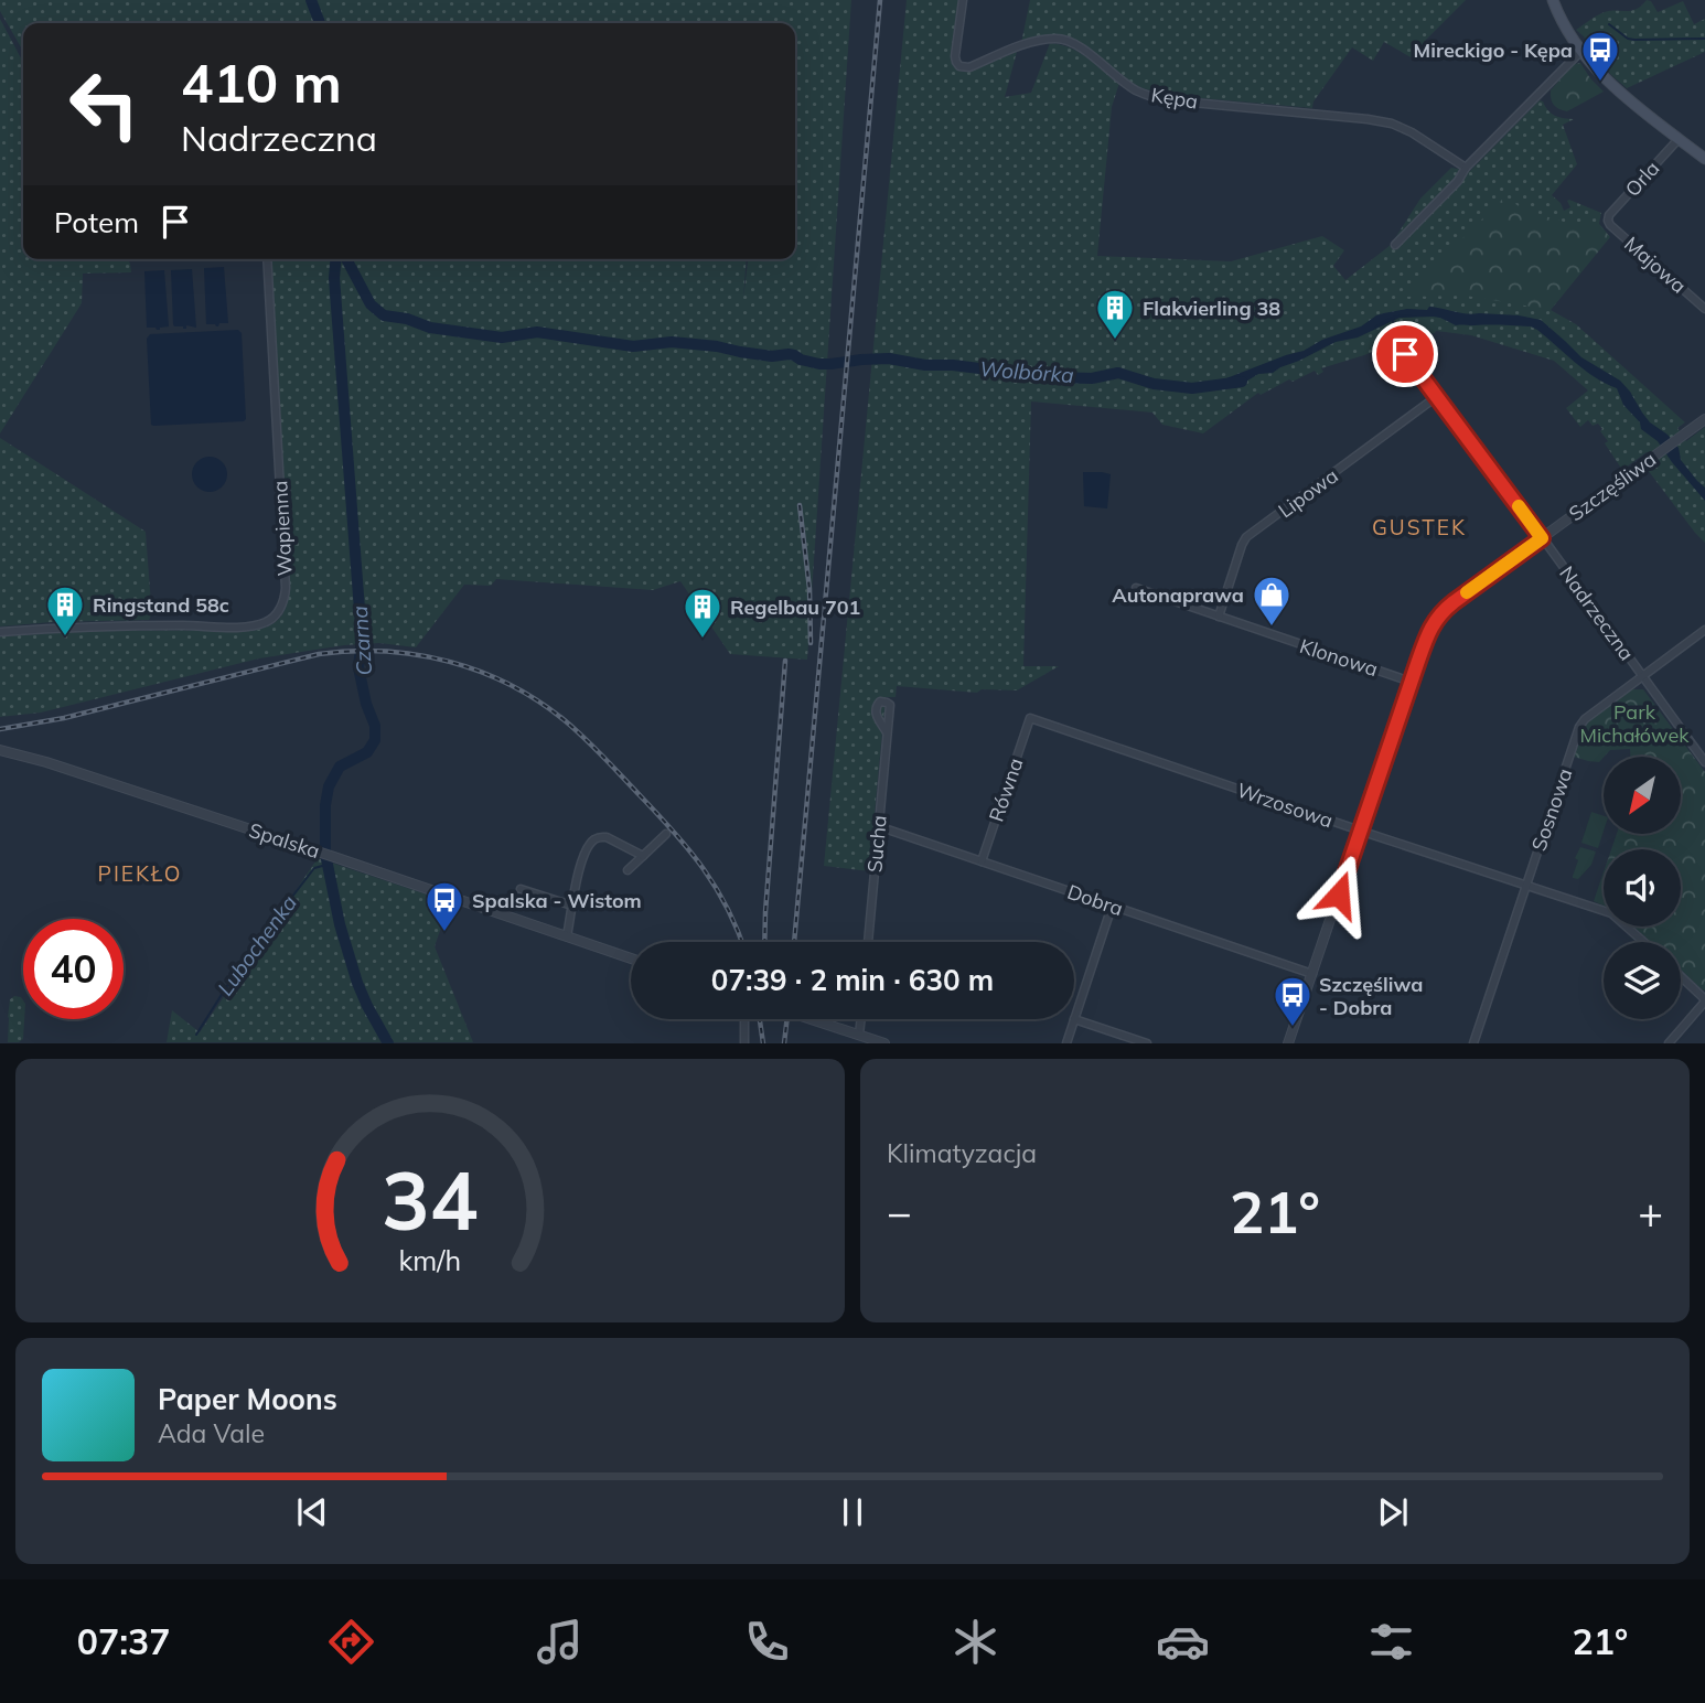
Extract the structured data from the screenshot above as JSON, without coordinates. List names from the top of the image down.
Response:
{
  "streets": {
    "street": [
      "Kępa",
      "Orla",
      "Majowa",
      "Szczęśliwa",
      "Lipowa",
      "Wapienna",
      "Nadrzeczna",
      "Klonowa",
      "Równa",
      "Wrzosowa",
      "Sosnowa",
      "Spalska",
      "Sucha",
      "Dobra"
    ]
  },
  "crossings": [
    ["Orla", "Majowa"],
    ["Szczęśliwa", "Nadrzeczna"],
    ["Szczęśliwa", "Klonowa"],
    ["Szczęśliwa", "Wrzosowa"],
    ["Szczęśliwa", "Dobra"],
    ["Lipowa", "Nadrzeczna"],
    ["Lipowa", "Klonowa"],
    ["Nadrzeczna", "Sosnowa"],
    ["Równa", "Wrzosowa"],
    ["Równa", "Dobra"],
    ["Wrzosowa", "Sosnowa"],
    ["Sucha", "Dobra"]
  ],
  "districts": ["GUSTEK", "PIEKŁO"],
  "water": ["Wolbórka", "Czarna", "Lubochenka"],
  "parks": ["Park Michałówek"],
  "places": {
    "bus stop": ["Mireckigo - Kępa", "Spalska - Wistom", "Szczęśliwa - Dobra"],
    "building": ["Flakvierling 38", "Ringstand 58c", "Regelbau 701"],
    "shop": ["Autonaprawa"]
  },
  "north": "bottom left",
  "page": {
    "turn": ["410 m", "Nadrzeczna"],
    "then": "Potem",
    "limit": "40",
    "trip": "07:39 · 2 min · 630 m",
    "tile": "Klimatyzacja",
    "heat": ["−", "21°", "+"],
    "song": ["Paper Moons", "Ada Vale"],
    "tabs": ["07:37", "21°"],
    "gauge": ["34", "km/h"]
  }
}
